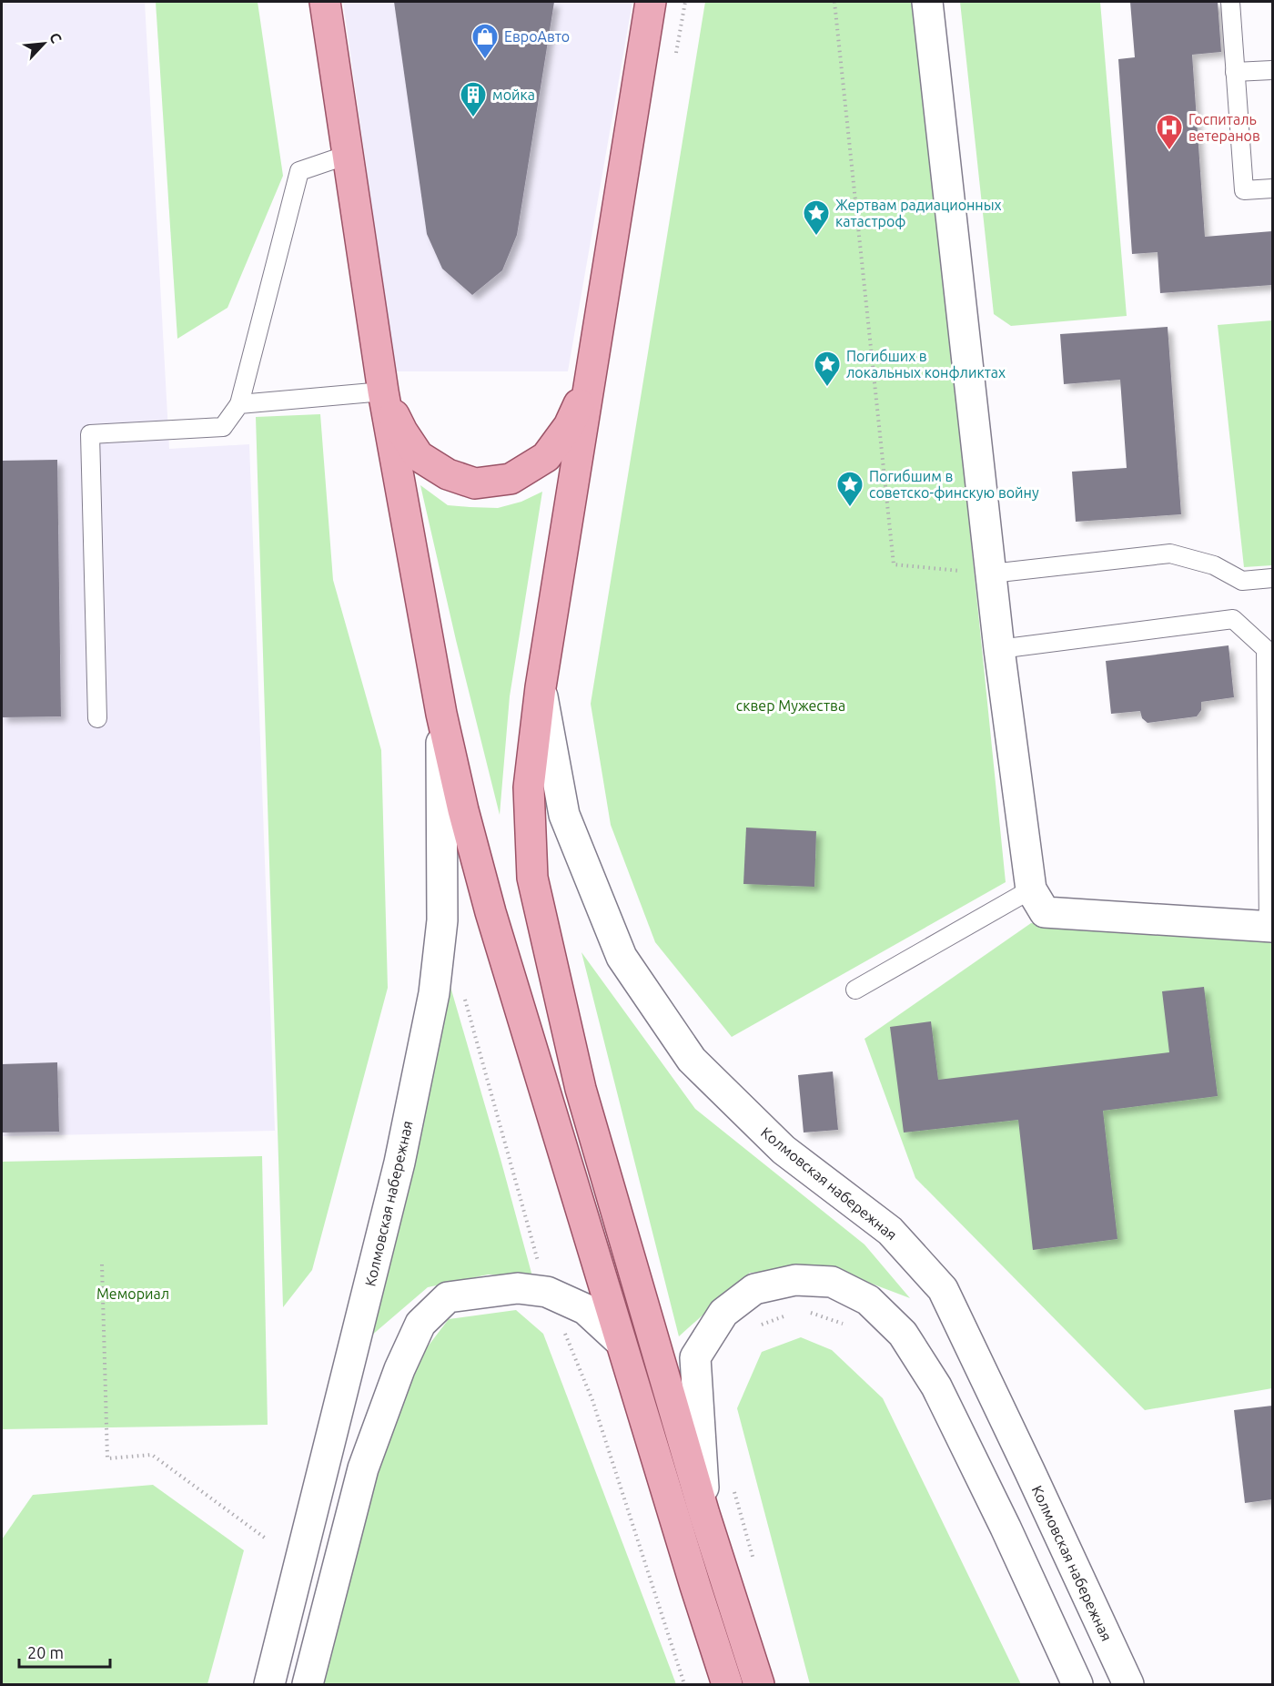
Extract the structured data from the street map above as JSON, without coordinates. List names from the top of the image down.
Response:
{
  "streets": {
    "main road": ["Колмовская набережная"]
  },
  "parks": ["сквер Мужества", "Мемориал"],
  "places": {
    "shop": ["ЕвроАвто"],
    "building": ["мойка"],
    "hospital": ["Госпиталь ветеранов"],
    "place": ["Жертвам радиационных катастроф", "Погибших в локальных конфликтах", "Погибшим в советско-финскую войну"]
  },
  "scale_bar": "20 m",
  "north": "top right"
}
